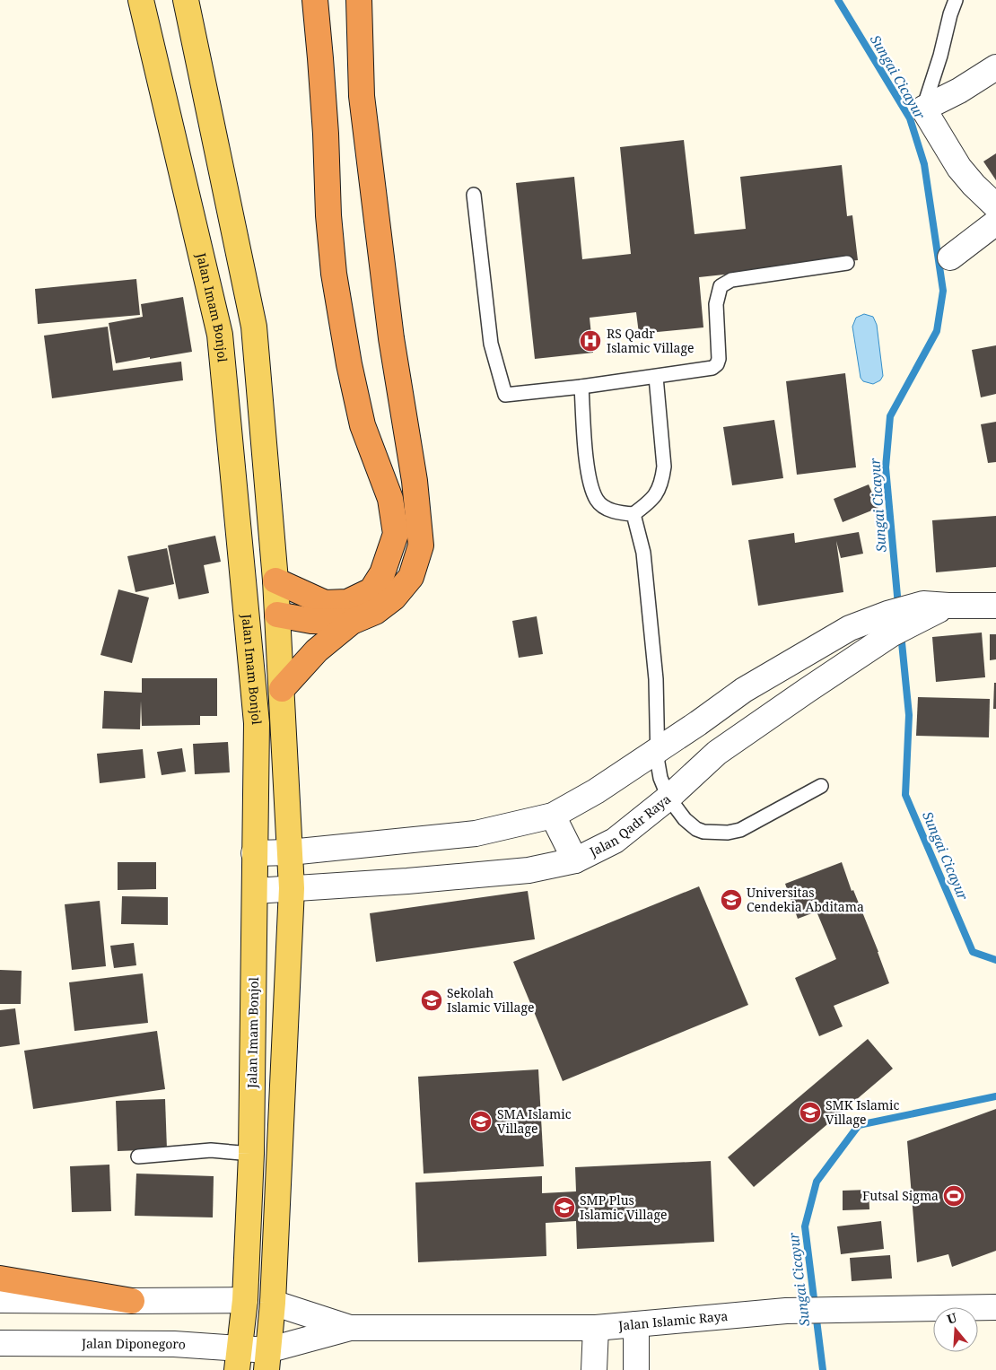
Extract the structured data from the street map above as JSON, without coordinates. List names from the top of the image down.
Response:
{
  "streets": {
    "main road": ["Jalan Imam Bonjol"],
    "street": ["Jalan Qadr Raya", "Jalan Islamic Raya", "Jalan Diponegoro"]
  },
  "crossings": [
    ["Jalan Imam Bonjol", "Jalan Qadr Raya"],
    ["Jalan Imam Bonjol", "Jalan Diponegoro"],
    ["Jalan Islamic Raya", "Jalan Diponegoro"]
  ],
  "water": ["Sungai Cicayur"],
  "places": {
    "hospital": ["RS Qadr Islamic Village"],
    "school or university": [
      "Universitas Cendekia Abditama",
      "Sekolah Islamic Village",
      "SMK Islamic Village",
      "SMA Islamic Village",
      "SMP Plus Islamic Village"
    ],
    "sports": ["Futsal Sigma"]
  },
  "north": "top"
}
